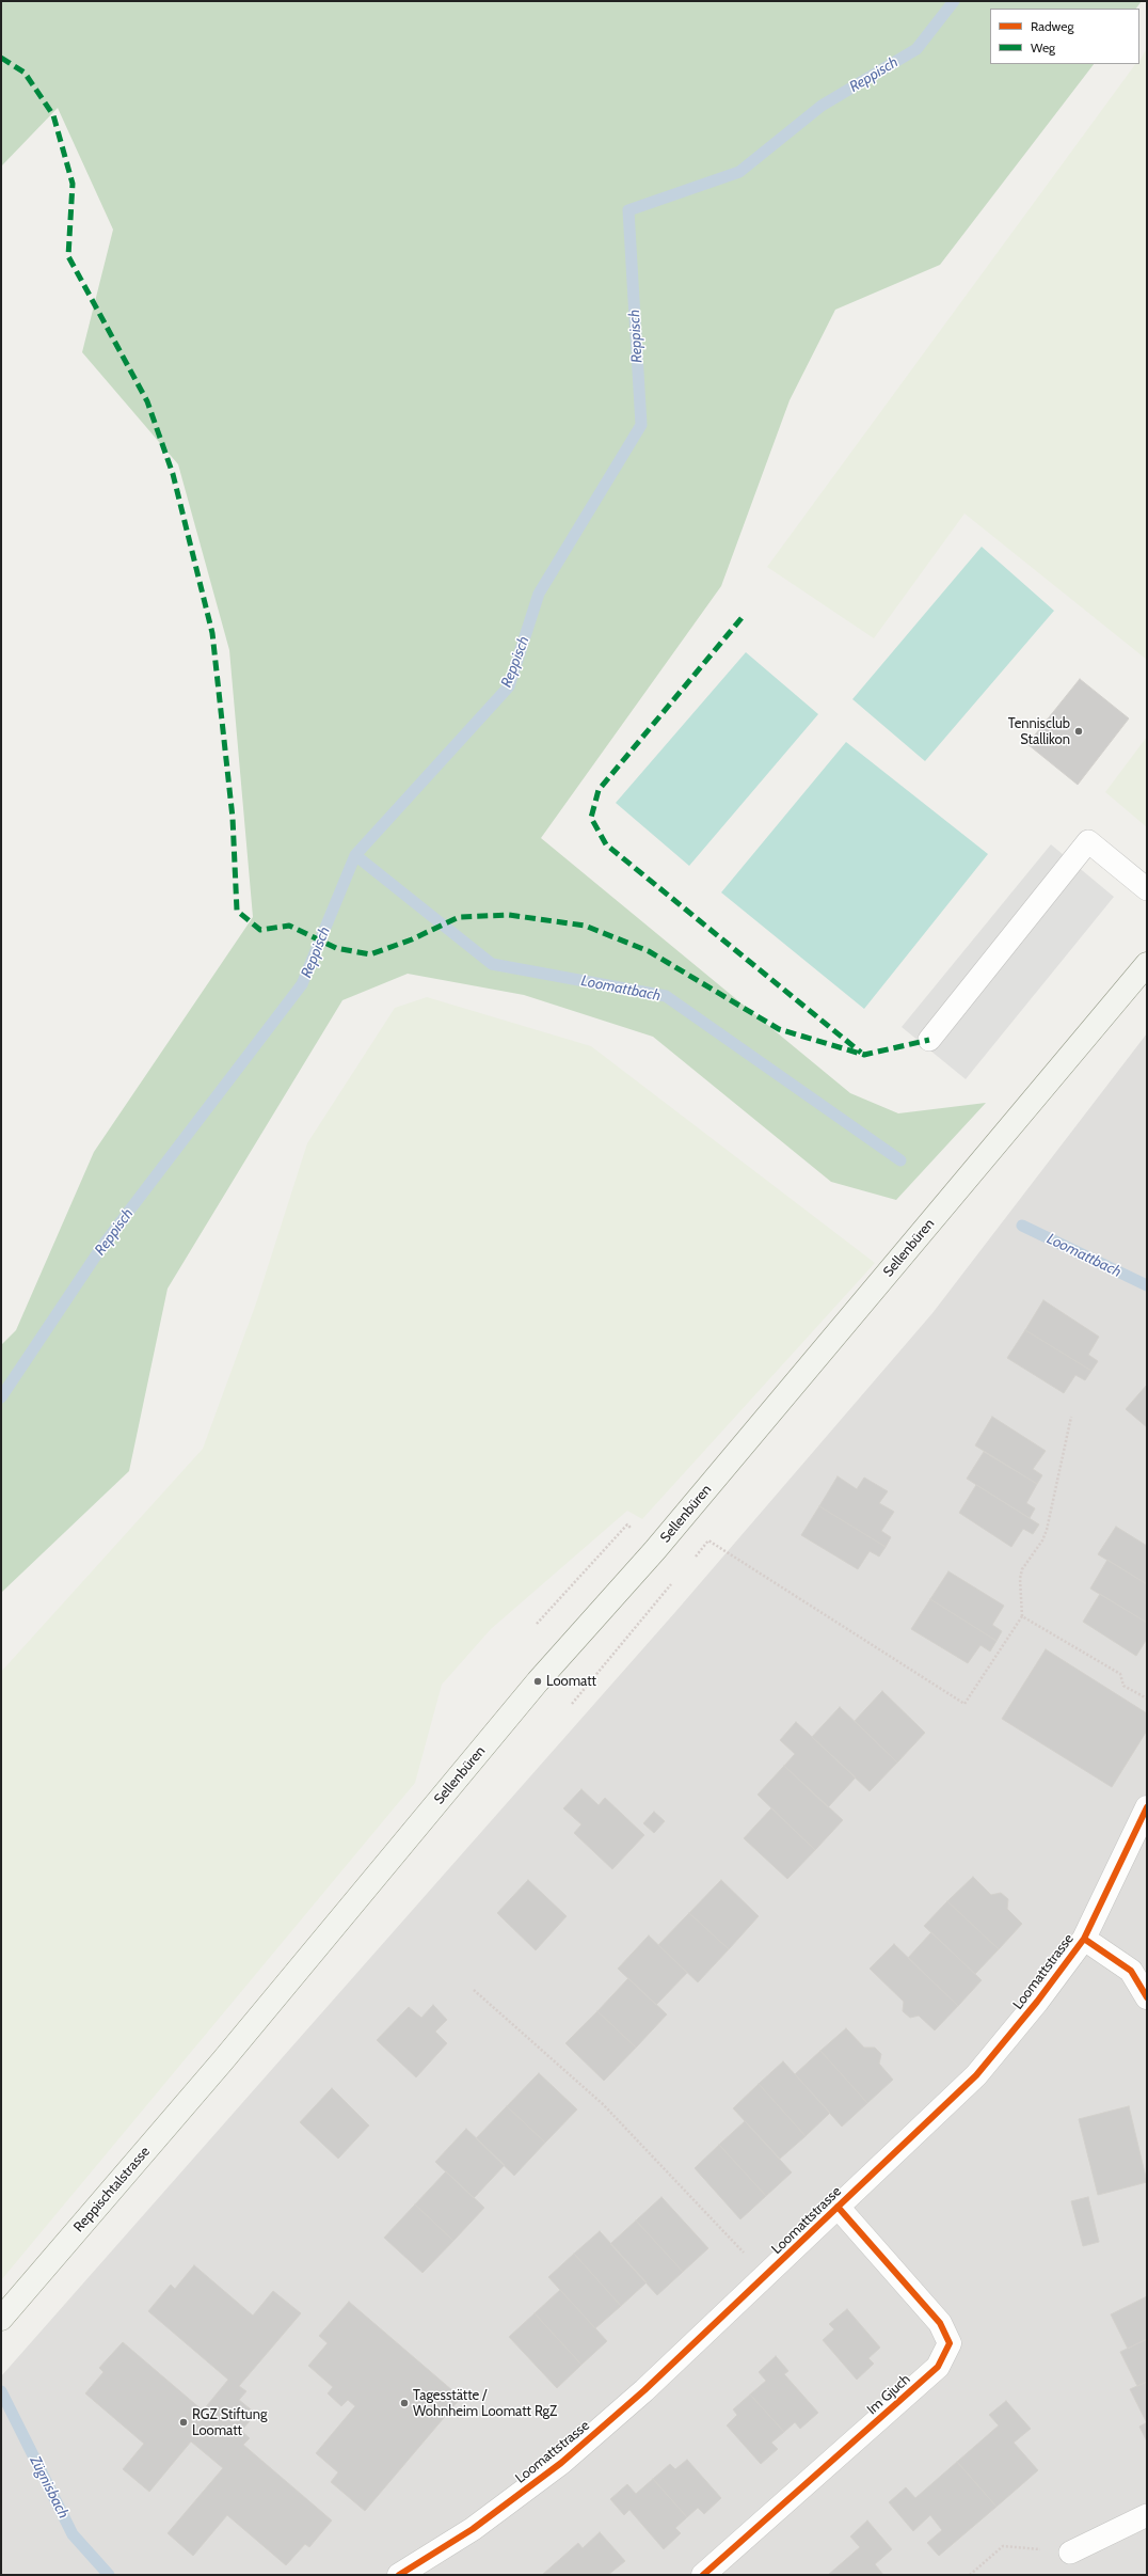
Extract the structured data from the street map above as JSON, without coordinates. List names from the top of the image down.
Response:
{
  "streets": {
    "main road": ["Sellenbüren", "Reppischtalstrasse"],
    "street": ["Loomattstrasse", "Im Gjuch"]
  },
  "crossings": [
    ["Sellenbüren", "Reppischtalstrasse"],
    ["Loomattstrasse", "Im Gjuch"]
  ],
  "water": ["Reppisch", "Loomattbach", "Zügnisbach"],
  "places": [
    "Tennisclub Stallikon",
    "Loomatt",
    "Tagesstätte / Wohnheim Loomatt RgZ",
    "RGZ Stiftung Loomatt"
  ],
  "legend": ["Radweg", "Weg"]
}
